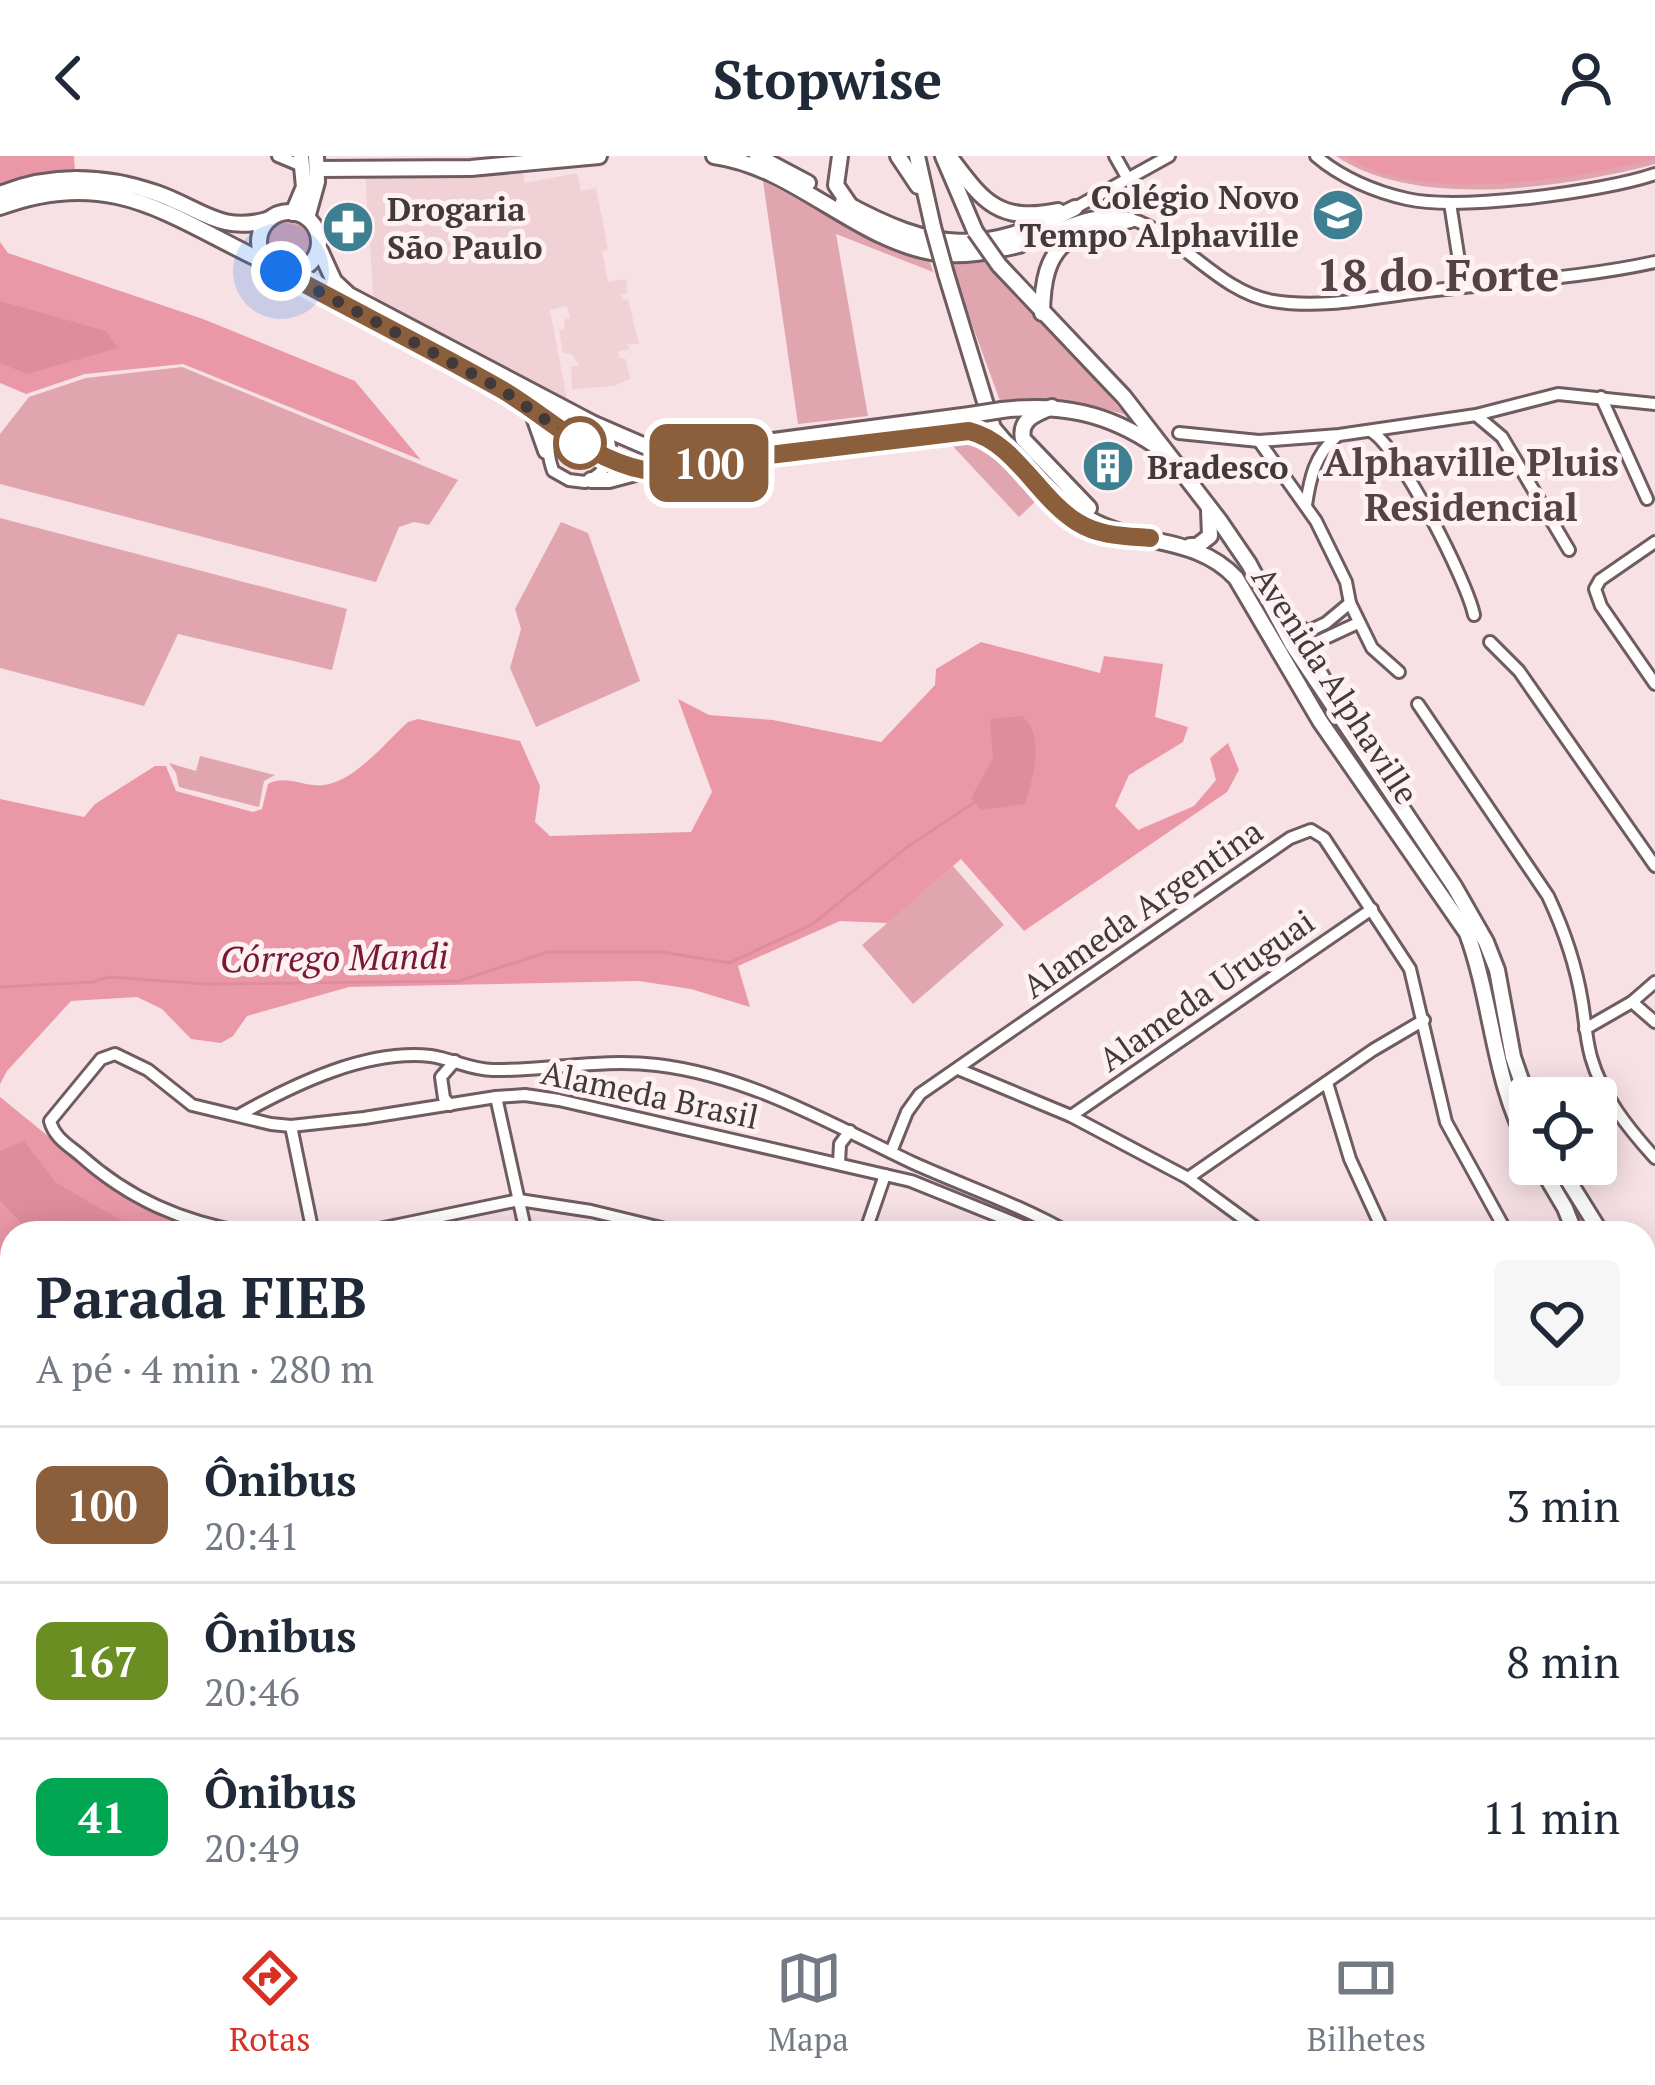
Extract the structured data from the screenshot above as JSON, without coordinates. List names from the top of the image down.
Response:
{
  "streets": {
    "main road": ["Avenida Alphaville"],
    "street": ["Alameda Argentina", "Alameda Uruguai", "Alameda Brasil"]
  },
  "crossings": [
    ["Alameda Argentina", "Alameda Uruguai"],
    ["Alameda Argentina", "Alameda Brasil"]
  ],
  "districts": ["18 do Forte", "Alphaville Pluis Residencial"],
  "water": ["Córrego Mandi"],
  "places": {
    "school or university": ["Colégio Novo Tempo Alphaville"],
    "pharmacy": ["Drogaria São Paulo"],
    "building": ["Bradesco"]
  },
  "lines": ["bus line 100"],
  "page": {
    "header": "Stopwise",
    "on_map": "100",
    "heading": ["Parada FIEB", "A pé · 4 min · 280 m"],
    "list": [
      {
        "mark": "100",
        "name": "Ônibus",
        "note": "20:41",
        "value": "3 min"
      },
      {
        "mark": "167",
        "name": "Ônibus",
        "note": "20:46",
        "value": "8 min"
      },
      {
        "mark": "41",
        "name": "Ônibus",
        "note": "20:49",
        "value": "11 min"
      }
    ],
    "tabs": ["Rotas", "Mapa", "Bilhetes"]
  }
}
